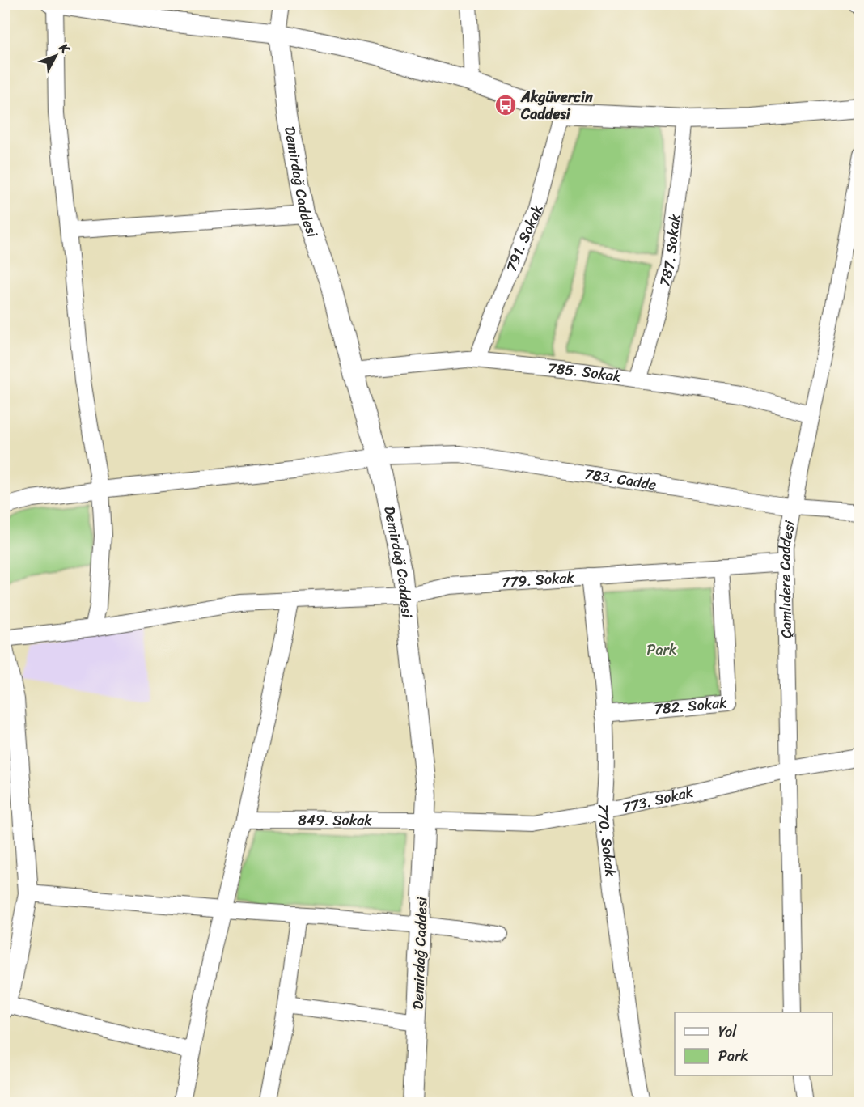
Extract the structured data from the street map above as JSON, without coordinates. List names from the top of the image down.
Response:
{
  "streets": {
    "street": [
      "Demirdağ Caddesi",
      "791. Sokak",
      "787. Sokak",
      "785. Sokak",
      "783. Cadde",
      "779. Sokak",
      "Çamlıdere Caddesi",
      "782. Sokak",
      "773. Sokak",
      "849. Sokak",
      "770. Sokak"
    ]
  },
  "crossings": [
    ["Demirdağ Caddesi", "785. Sokak"],
    ["Demirdağ Caddesi", "783. Cadde"],
    ["Demirdağ Caddesi", "779. Sokak"],
    ["Demirdağ Caddesi", "773. Sokak"],
    ["Demirdağ Caddesi", "849. Sokak"],
    ["791. Sokak", "785. Sokak"],
    ["787. Sokak", "785. Sokak"],
    ["785. Sokak", "Çamlıdere Caddesi"],
    ["783. Cadde", "Çamlıdere Caddesi"],
    ["779. Sokak", "Çamlıdere Caddesi"],
    ["779. Sokak", "782. Sokak"],
    ["779. Sokak", "770. Sokak"],
    ["Çamlıdere Caddesi", "773. Sokak"],
    ["782. Sokak", "770. Sokak"],
    ["773. Sokak", "849. Sokak"],
    ["773. Sokak", "770. Sokak"]
  ],
  "parks": ["Park"],
  "places": {
    "bus stop": ["Akgüvercin Caddesi"]
  },
  "legend": ["Yol", "Park"],
  "north": "top right"
}
